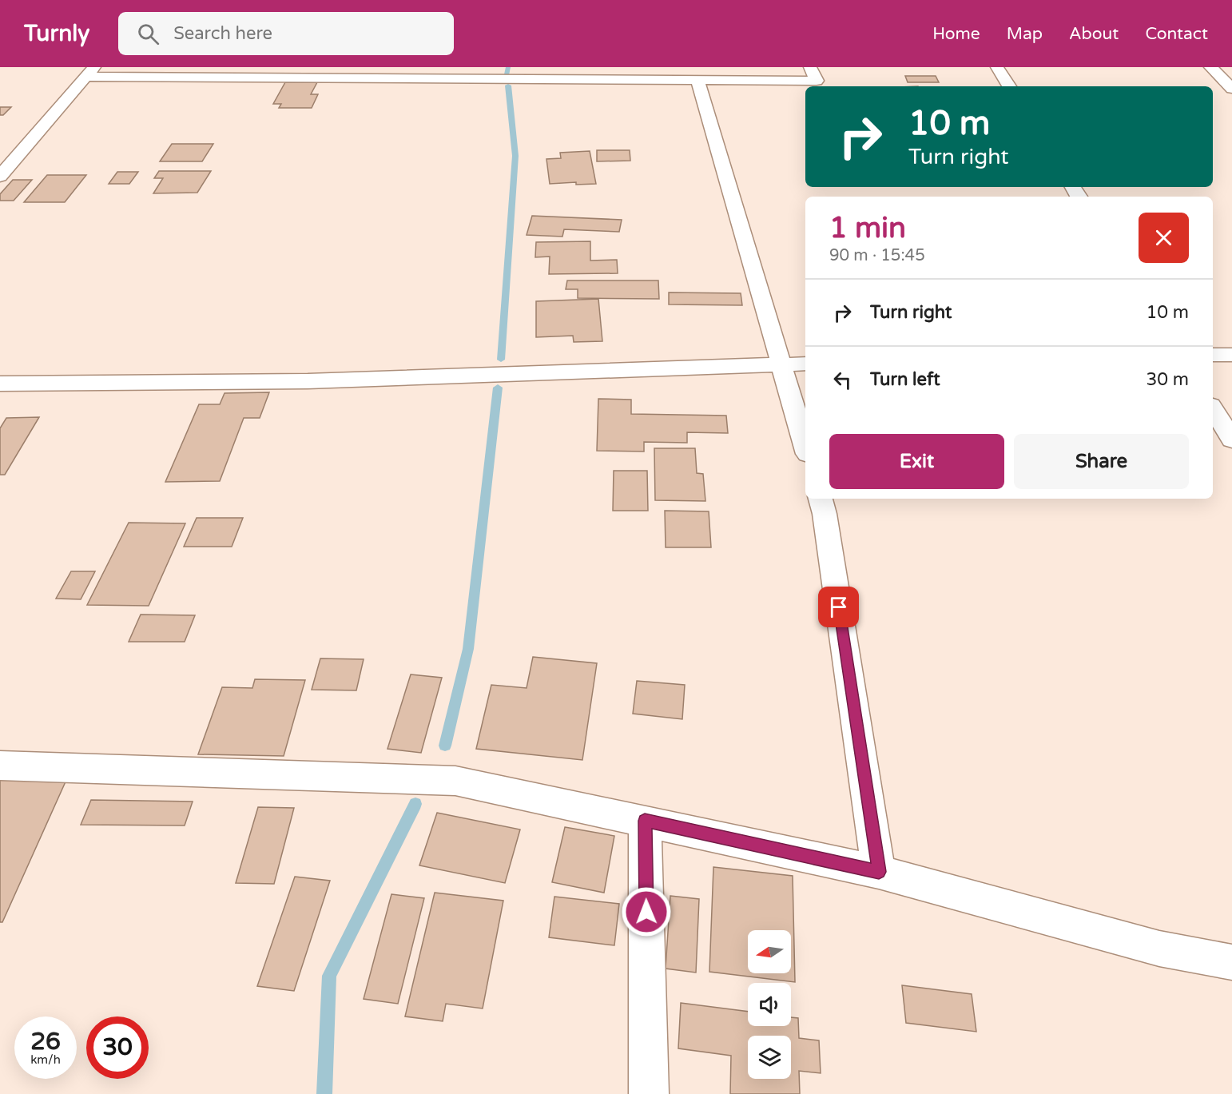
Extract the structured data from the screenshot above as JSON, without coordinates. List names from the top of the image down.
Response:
{
  "north": "left",
  "page": {
    "header": "Turnly",
    "search": "Search here",
    "nav": [
      "Home",
      "Map",
      "About",
      "Contact"
    ],
    "turn": ["10 m", "Turn right"],
    "heading": ["1 min", "90 m · 15:45"],
    "list": [
      {
        "name": "Turn right",
        "value": "10 m"
      },
      {
        "name": "Turn left",
        "value": "30 m"
      }
    ],
    "buttons": ["Exit", "Share"],
    "speed": "26 km/h",
    "limit": "30"
  }
}
